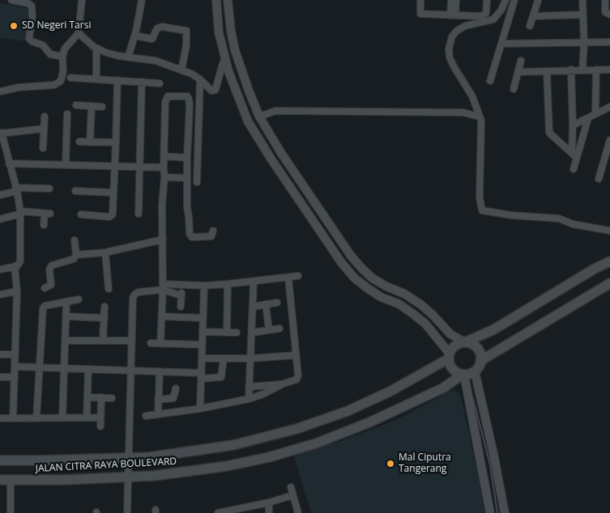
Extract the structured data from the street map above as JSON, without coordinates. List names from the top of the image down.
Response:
{
  "streets": {
    "main road": ["JALAN CITRA RAYA BOULEVARD"]
  },
  "places": ["SD Negeri Tarsi", "Mal Ciputra Tangerang"]
}
